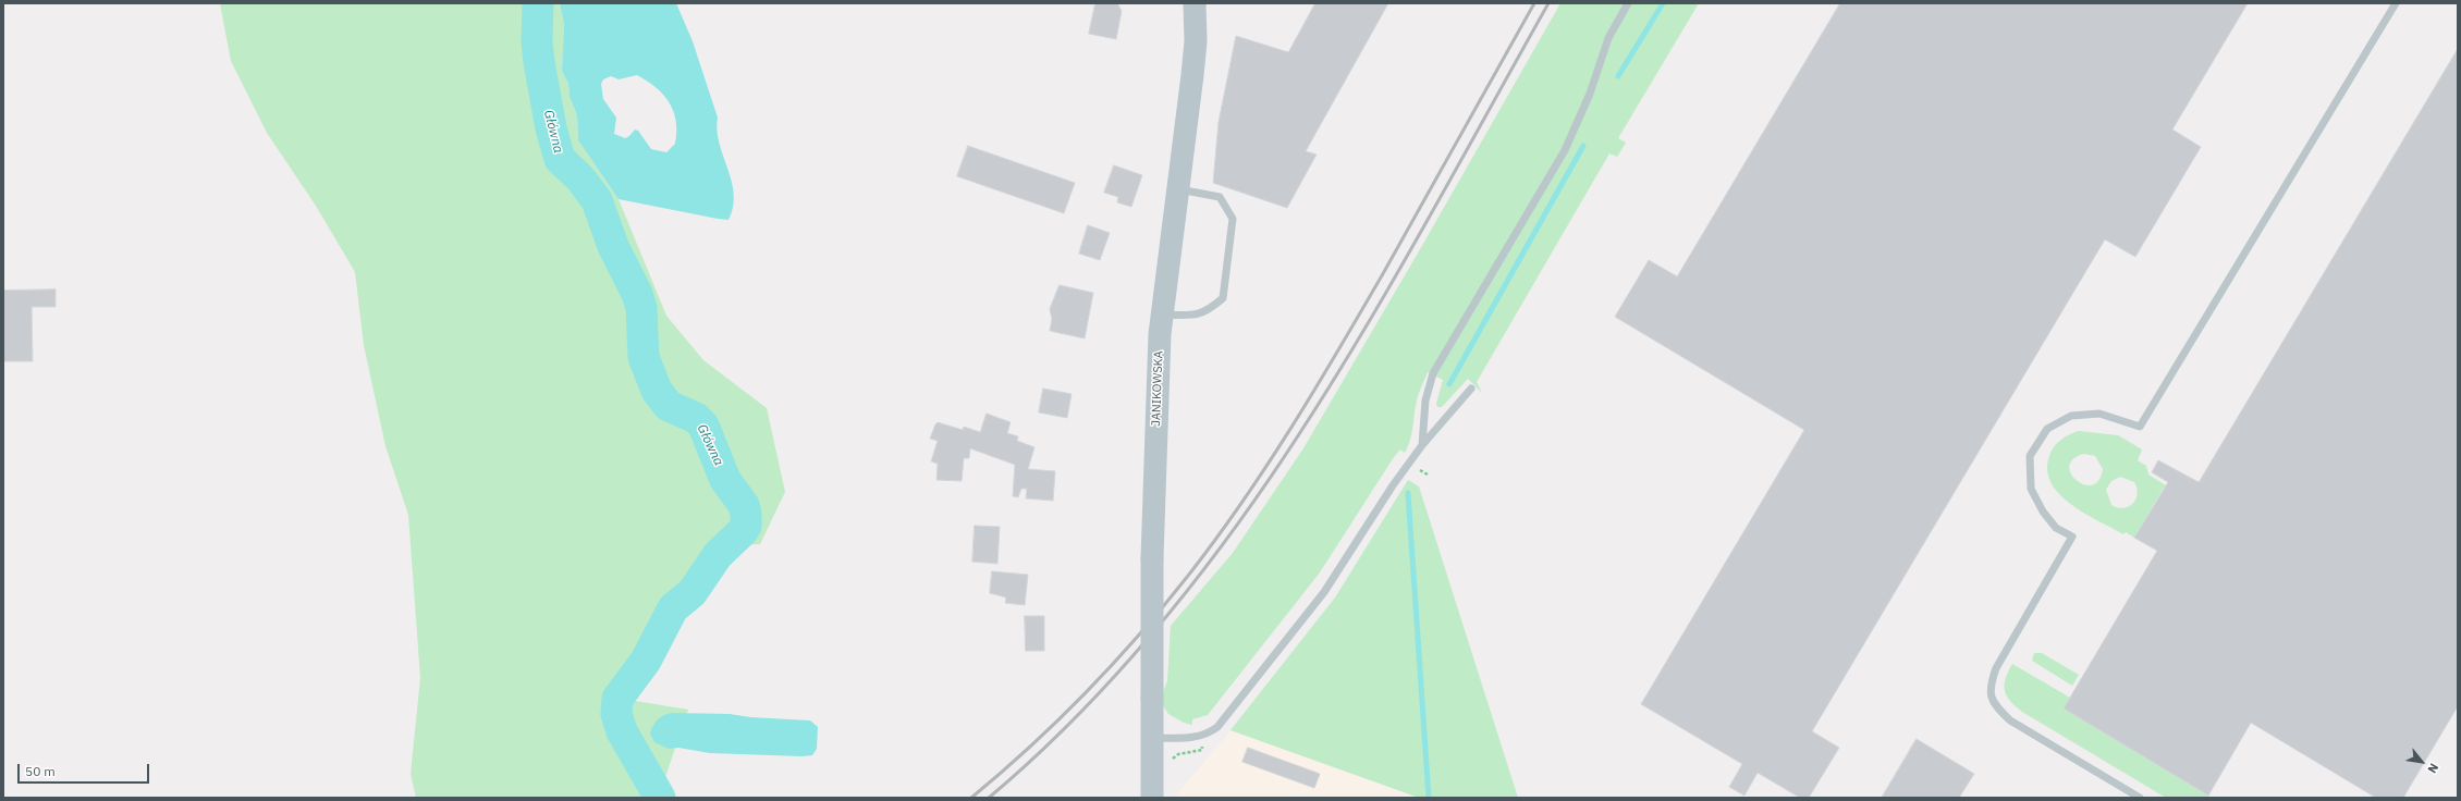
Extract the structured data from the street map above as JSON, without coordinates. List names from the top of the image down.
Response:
{
  "streets": {
    "street": ["JANIKOWSKA"]
  },
  "water": ["Główna"],
  "scale_bar": "50 m",
  "north": "bottom right"
}
